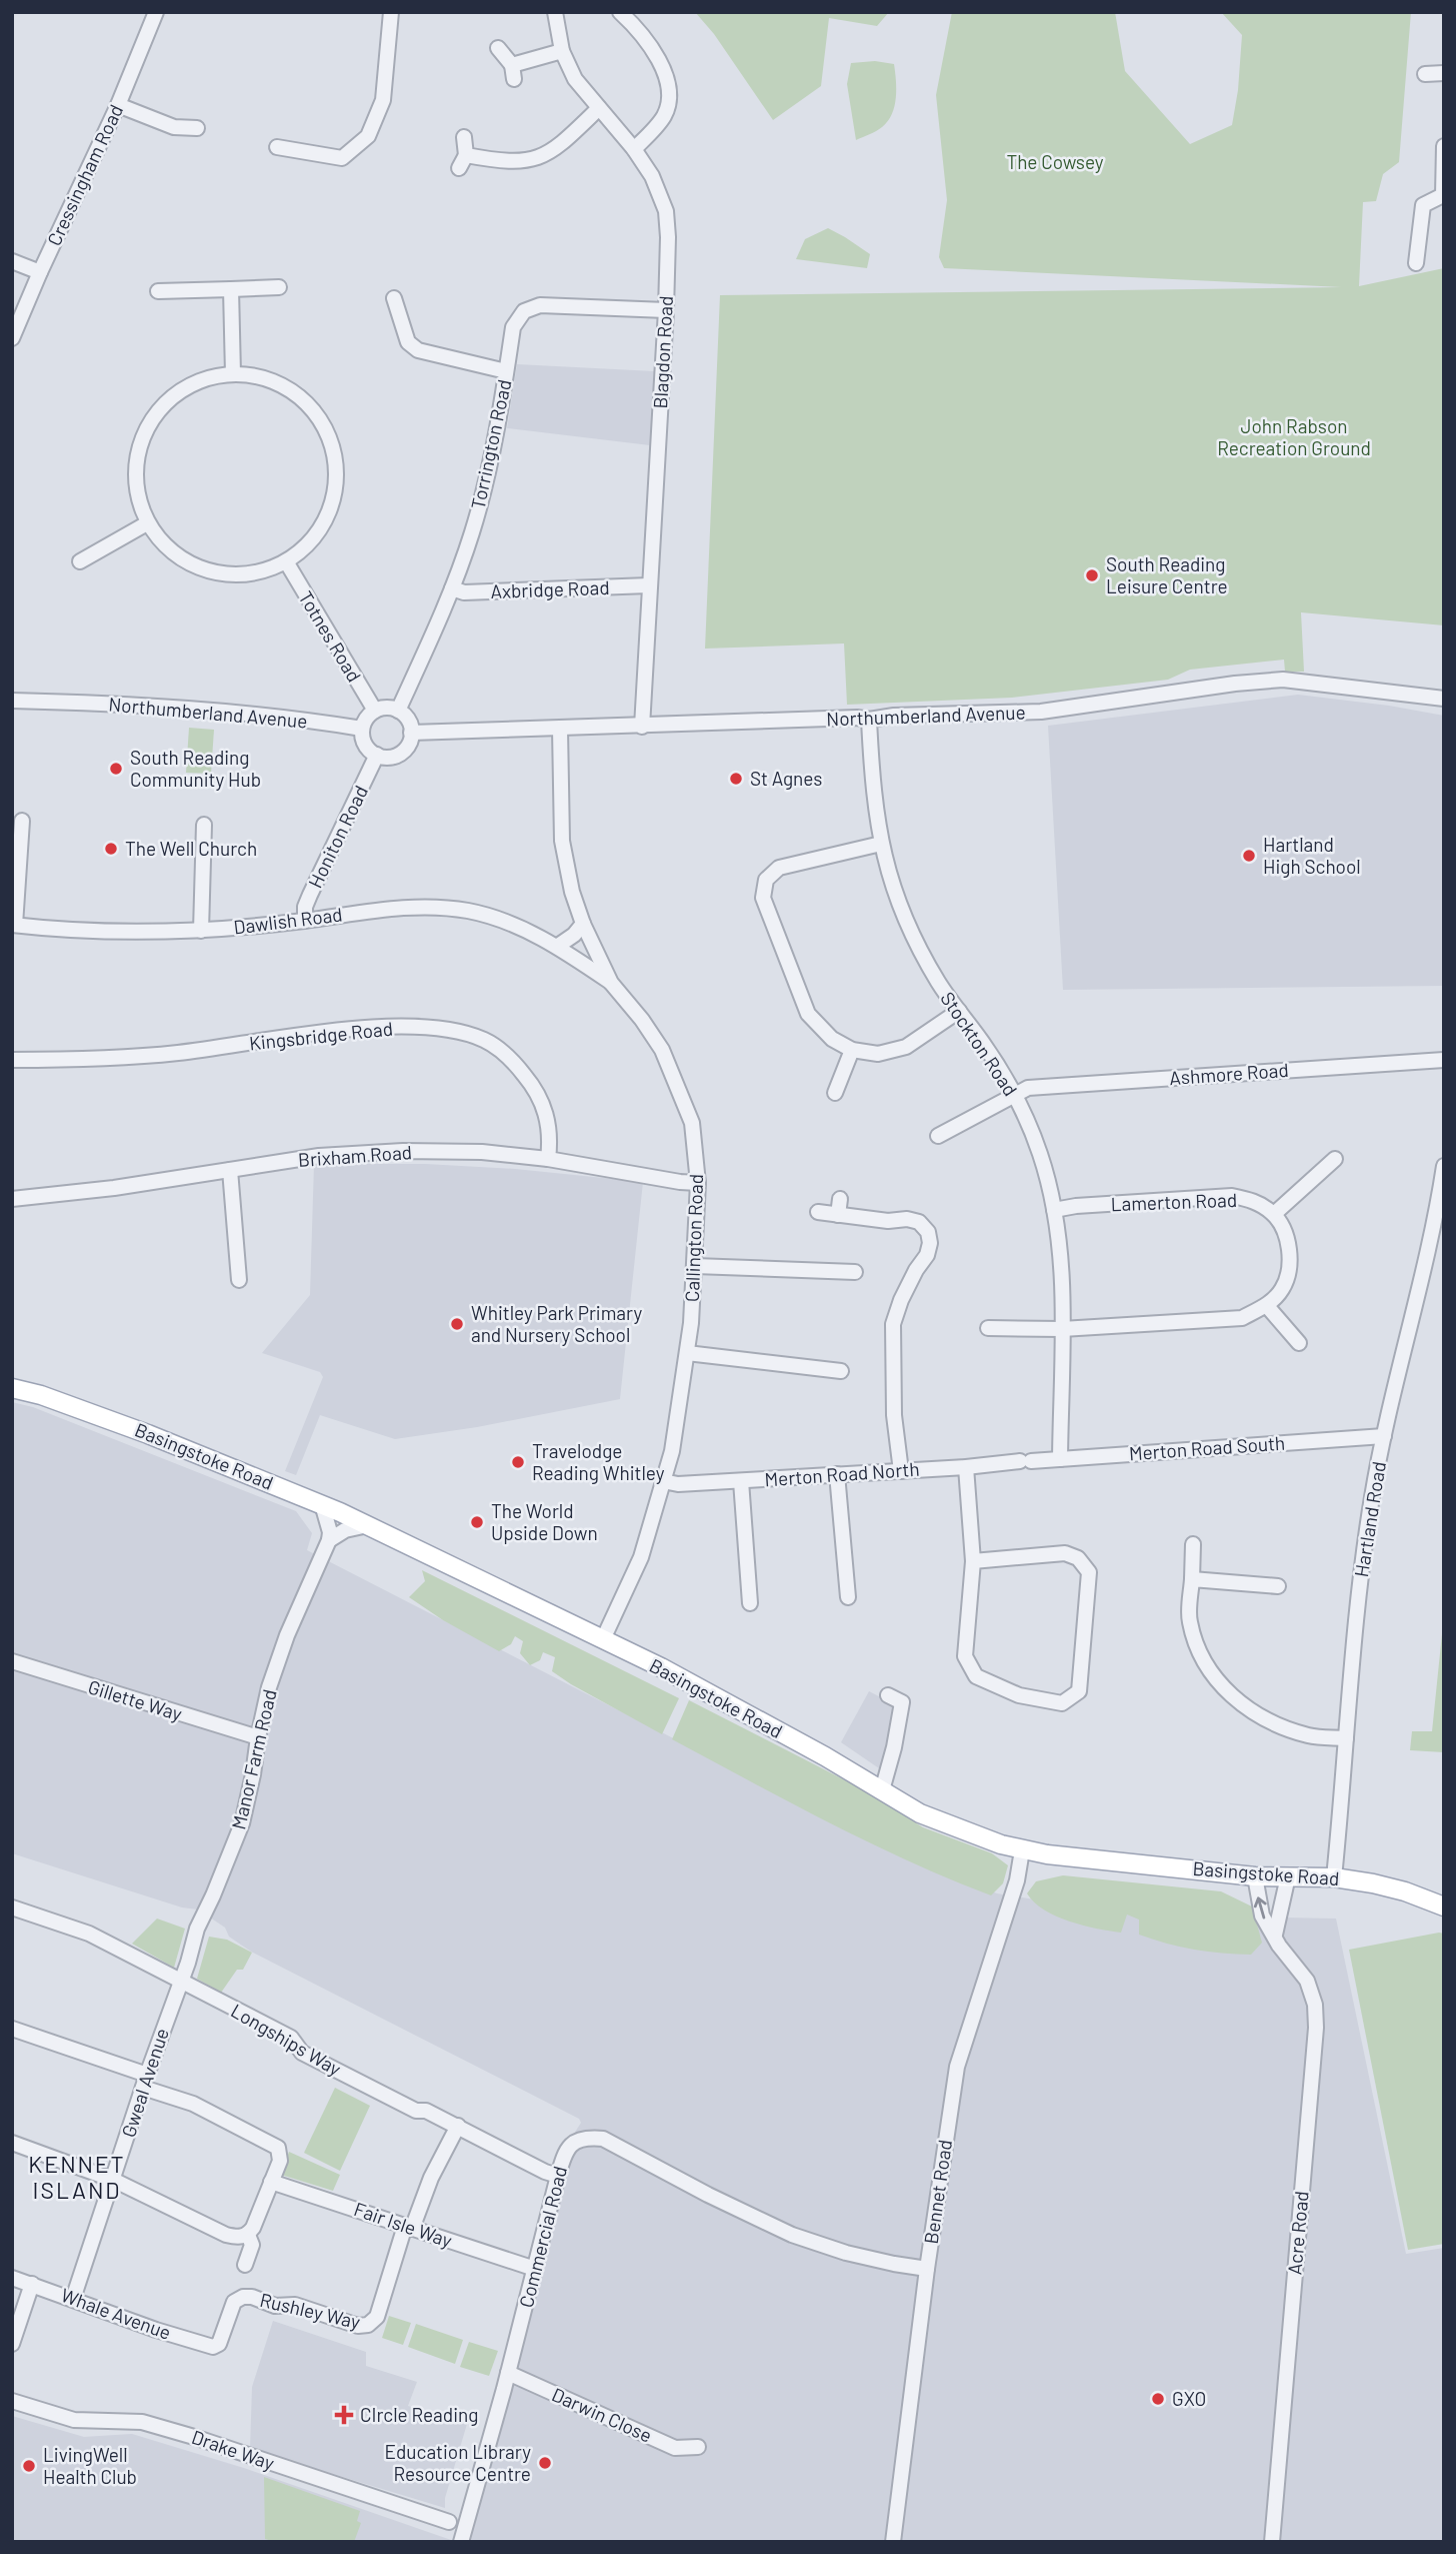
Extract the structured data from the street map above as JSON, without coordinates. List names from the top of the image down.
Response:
{
  "streets": {
    "main road": ["Basingstoke Road"],
    "street": [
      "Cressingham Road",
      "Blagdon Road",
      "Torrington Road",
      "Axbridge Road",
      "Totnes Road",
      "Northumberland Avenue",
      "Honiton Road",
      "Dawlish Road",
      "Kingsbridge Road",
      "Stockton Road",
      "Ashmore Road",
      "Brixham Road",
      "Lamerton Road",
      "Callington Road",
      "Merton Road South",
      "Merton Road North",
      "Hartland Road",
      "Gillette Way",
      "Manor Farm Road",
      "Longships Way",
      "Gweal Avenue",
      "Bennet Road",
      "Fair Isle Way",
      "Acre Road",
      "Commercial Road",
      "Rushley Way",
      "Whale Avenue",
      "Darwin Close",
      "Drake Way"
    ]
  },
  "crossings": [
    ["Blagdon Road", "Torrington Road"],
    ["Blagdon Road", "Axbridge Road"],
    ["Blagdon Road", "Northumberland Avenue"],
    ["Torrington Road", "Axbridge Road"],
    ["Torrington Road", "Totnes Road"],
    ["Torrington Road", "Northumberland Avenue"],
    ["Torrington Road", "Honiton Road"],
    ["Totnes Road", "Northumberland Avenue"],
    ["Totnes Road", "Honiton Road"],
    ["Northumberland Avenue", "Honiton Road"],
    ["Northumberland Avenue", "Stockton Road"],
    ["Northumberland Avenue", "Callington Road"],
    ["Honiton Road", "Dawlish Road"],
    ["Dawlish Road", "Callington Road"],
    ["Kingsbridge Road", "Brixham Road"],
    ["Stockton Road", "Ashmore Road"],
    ["Stockton Road", "Lamerton Road"],
    ["Stockton Road", "Merton Road South"],
    ["Brixham Road", "Callington Road"],
    ["Callington Road", "Basingstoke Road"],
    ["Callington Road", "Merton Road North"],
    ["Merton Road South", "Merton Road North"],
    ["Merton Road South", "Hartland Road"],
    ["Basingstoke Road", "Hartland Road"],
    ["Basingstoke Road", "Bennet Road"],
    ["Basingstoke Road", "Acre Road"],
    ["Gillette Way", "Manor Farm Road"],
    ["Manor Farm Road", "Longships Way"],
    ["Manor Farm Road", "Gweal Avenue"],
    ["Longships Way", "Gweal Avenue"],
    ["Longships Way", "Commercial Road"],
    ["Longships Way", "Rushley Way"],
    ["Gweal Avenue", "Whale Avenue"],
    ["Bennet Road", "Commercial Road"],
    ["Fair Isle Way", "Commercial Road"],
    ["Fair Isle Way", "Rushley Way"],
    ["Commercial Road", "Darwin Close"],
    ["Rushley Way", "Whale Avenue"]
  ],
  "districts": ["KENNET ISLAND"],
  "parks": ["The Cowsey", "John Rabson Recreation Ground"],
  "places": {
    "other": [
      "South Reading Leisure Centre",
      "South Reading Community Hub",
      "St Agnes",
      "The Well Church",
      "Hartland High School",
      "Whitley Park Primary and Nursery School",
      "Travelodge Reading Whitley",
      "The World Upside Down",
      "GXO",
      "Education Library Resource Centre",
      "LivingWell Health Club"
    ],
    "health": ["CIrcle Reading"]
  }
}
